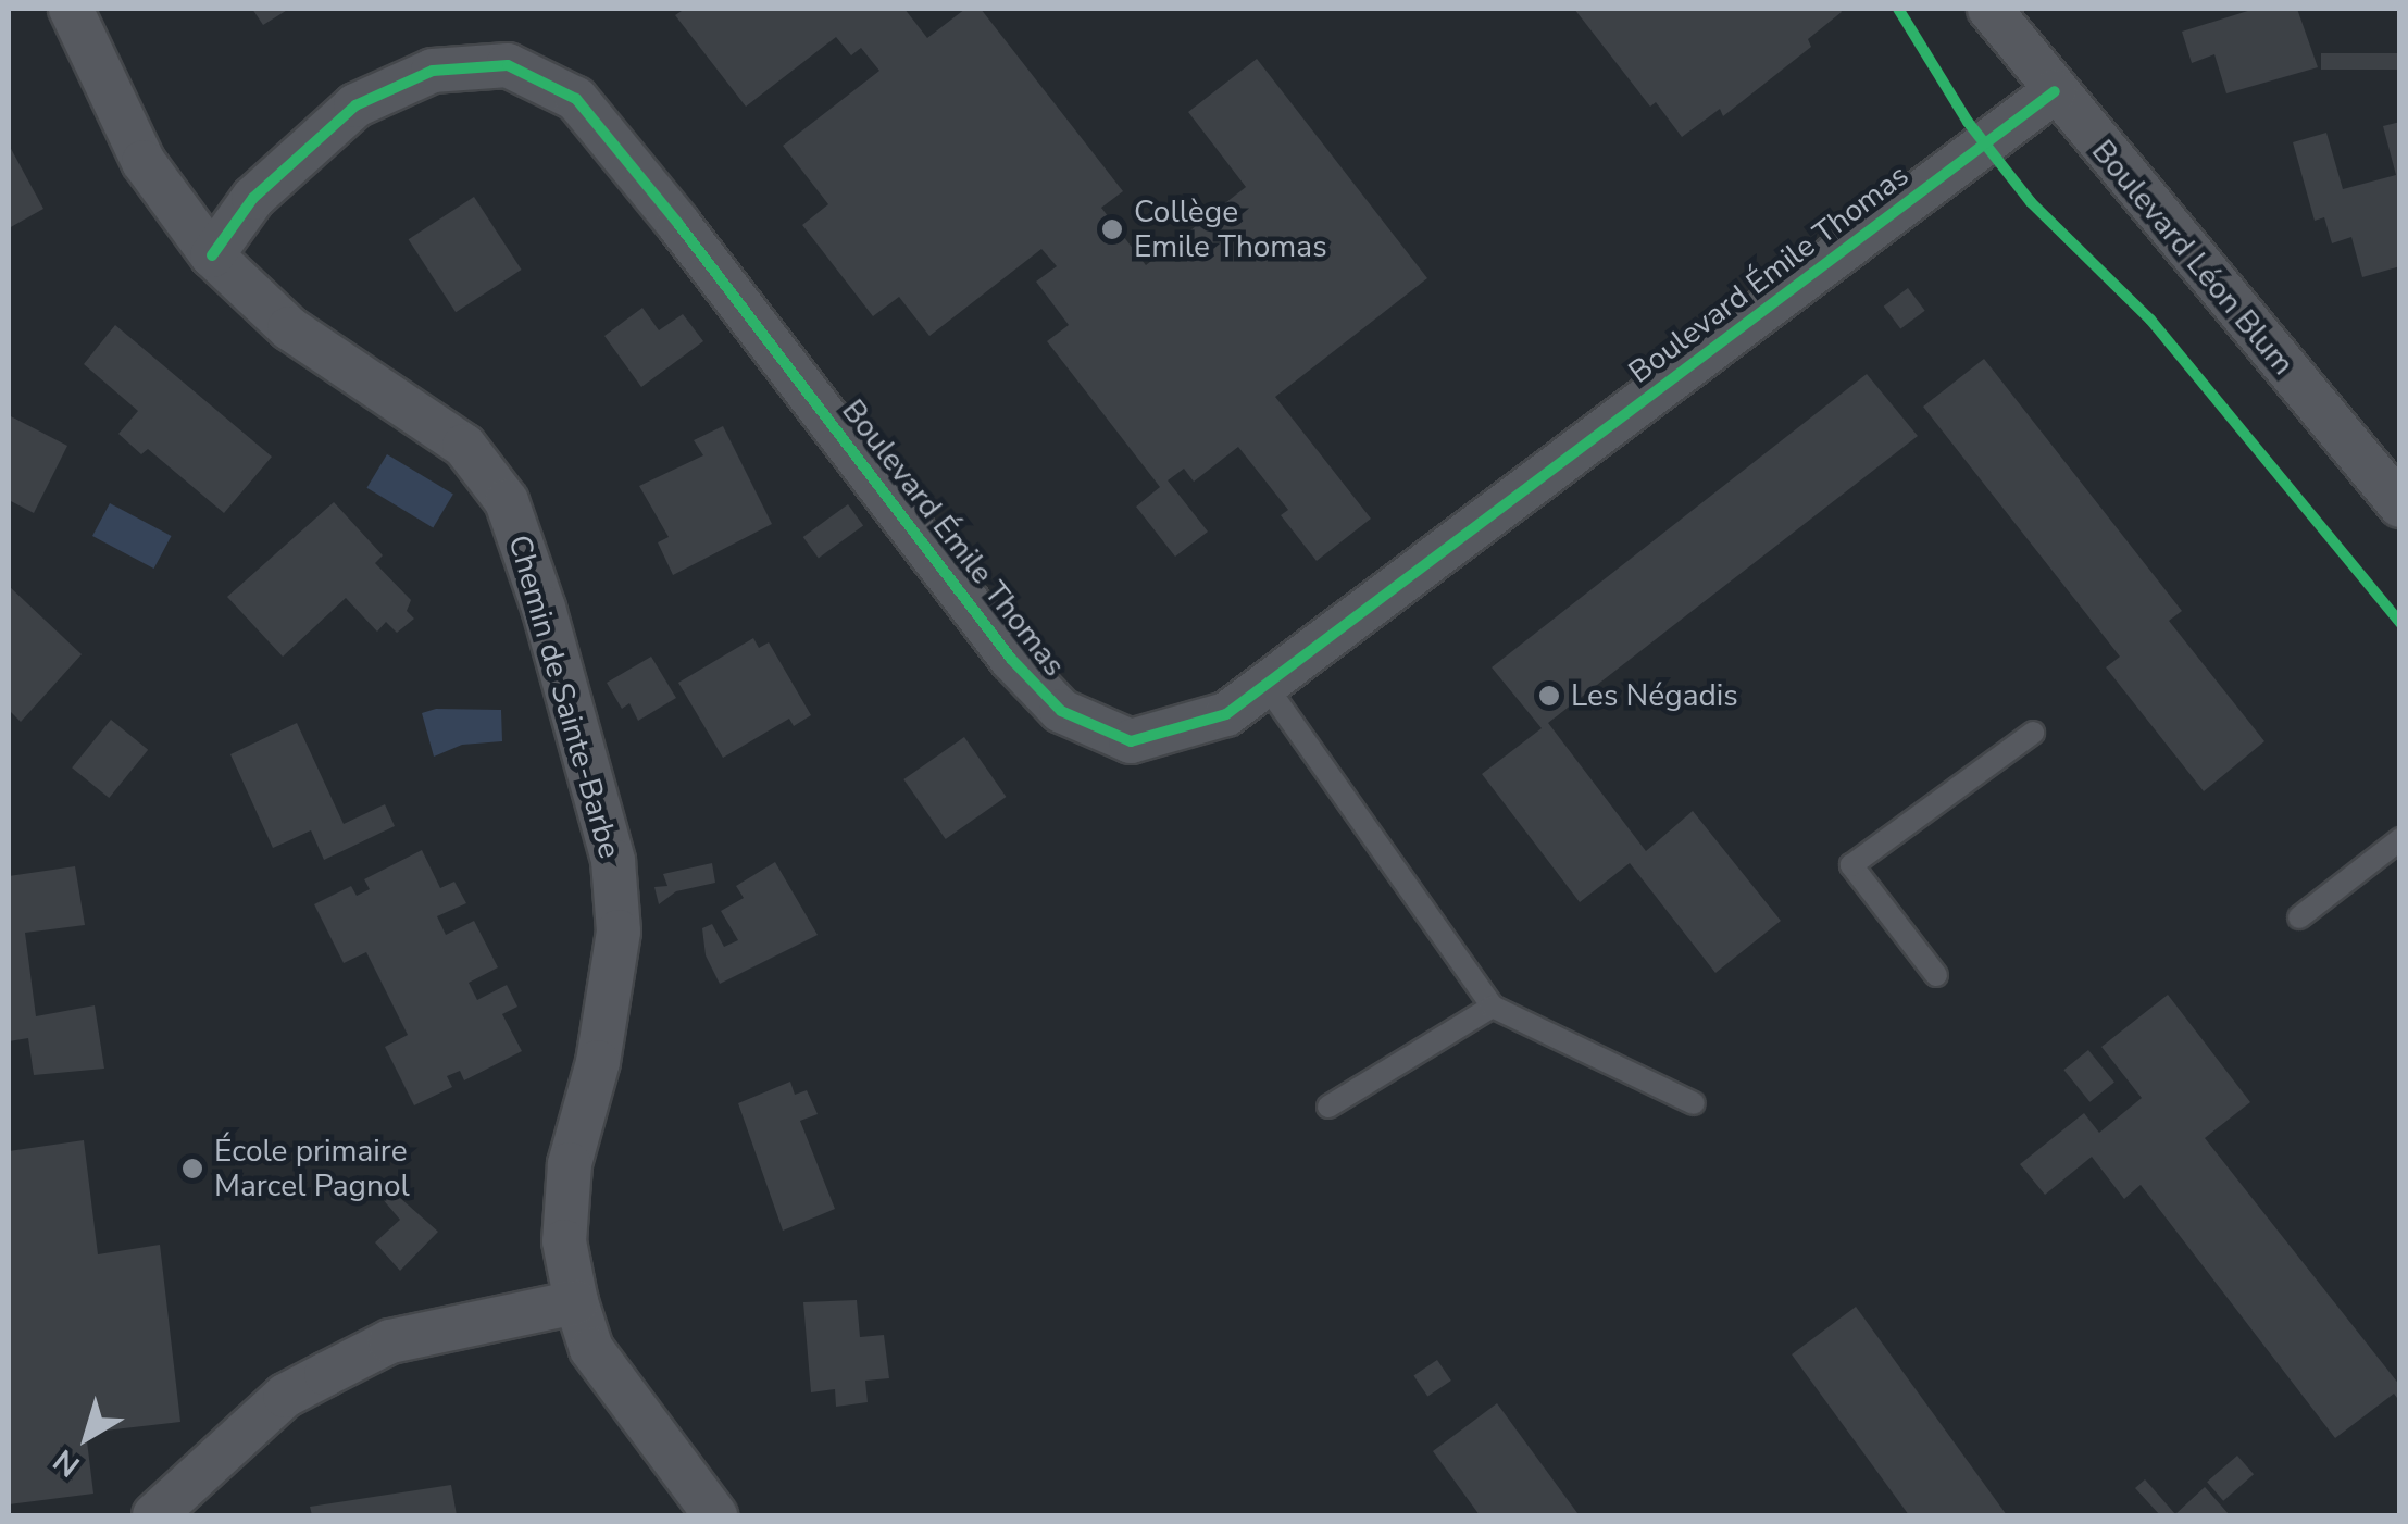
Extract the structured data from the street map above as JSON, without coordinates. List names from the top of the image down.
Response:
{
  "streets": {
    "street": ["Boulevard Léon Blum", "Boulevard Émile Thomas", "Chemin de Sainte-Barbe"]
  },
  "crossings": [
    ["Boulevard Léon Blum", "Boulevard Émile Thomas"],
    ["Boulevard Émile Thomas", "Chemin de Sainte-Barbe"]
  ],
  "places": ["Collège Emile Thomas", "Les Négadis", "École primaire Marcel Pagnol"],
  "north": "bottom left"
}
